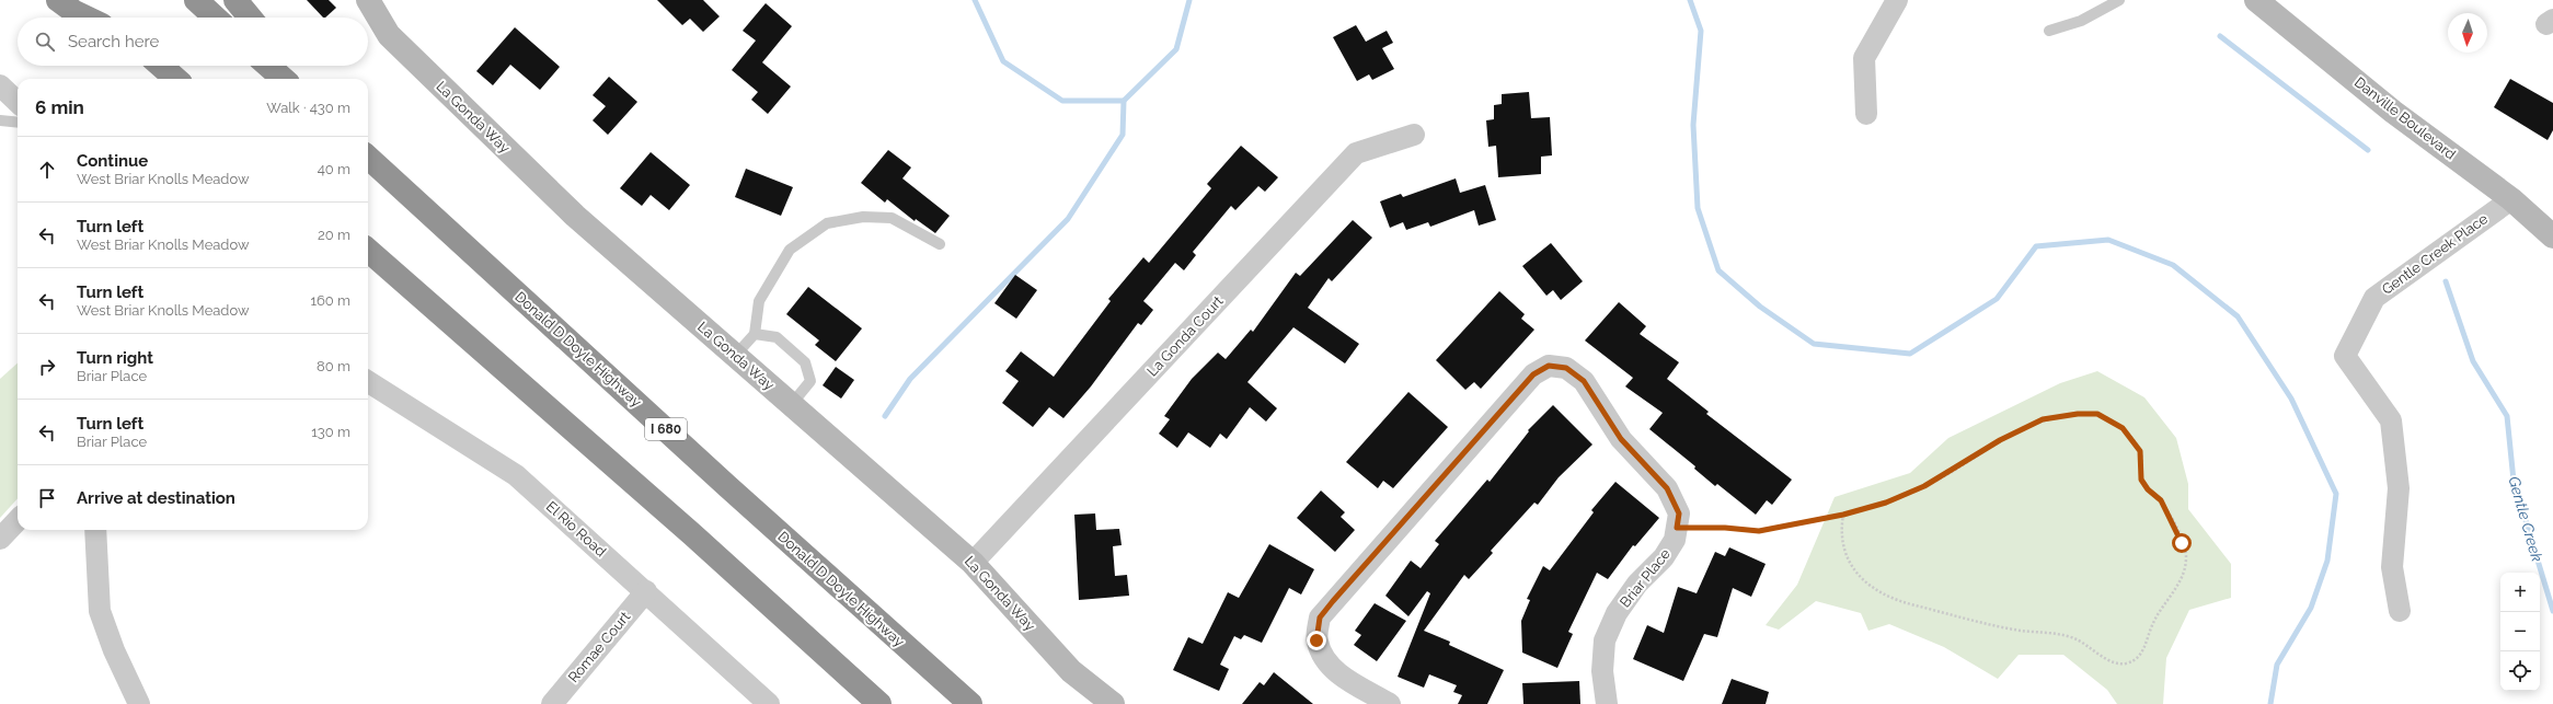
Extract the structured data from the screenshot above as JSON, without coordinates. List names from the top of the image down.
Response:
{
  "streets": {
    "highway": ["Donald D Doyle Highway", "I 680"],
    "street": [
      "La Gonda Way",
      "Danville Boulevard",
      "Gentle Creek Place",
      "La Gonda Court",
      "El Rio Road",
      "Briar Place",
      "Romae Court"
    ]
  },
  "crossings": [
    ["La Gonda Way", "La Gonda Court"],
    ["Danville Boulevard", "Gentle Creek Place"],
    ["El Rio Road", "Romae Court"]
  ],
  "water": ["Gentle Creek"],
  "north": "bottom",
  "page": {
    "search": "Search here",
    "heading": ["6 min", "Walk · 430 m"],
    "list": [
      ["Continue", "West Briar Knolls Meadow", "40 m"],
      ["Turn left", "West Briar Knolls Meadow", "20 m"],
      ["Turn left", "West Briar Knolls Meadow", "160 m"],
      ["Turn right", "Briar Place", "80 m"],
      ["Turn left", "Briar Place", "130 m"],
      "Arrive at destination"
    ],
    "map_buttons": ["+", "−"]
  }
}
